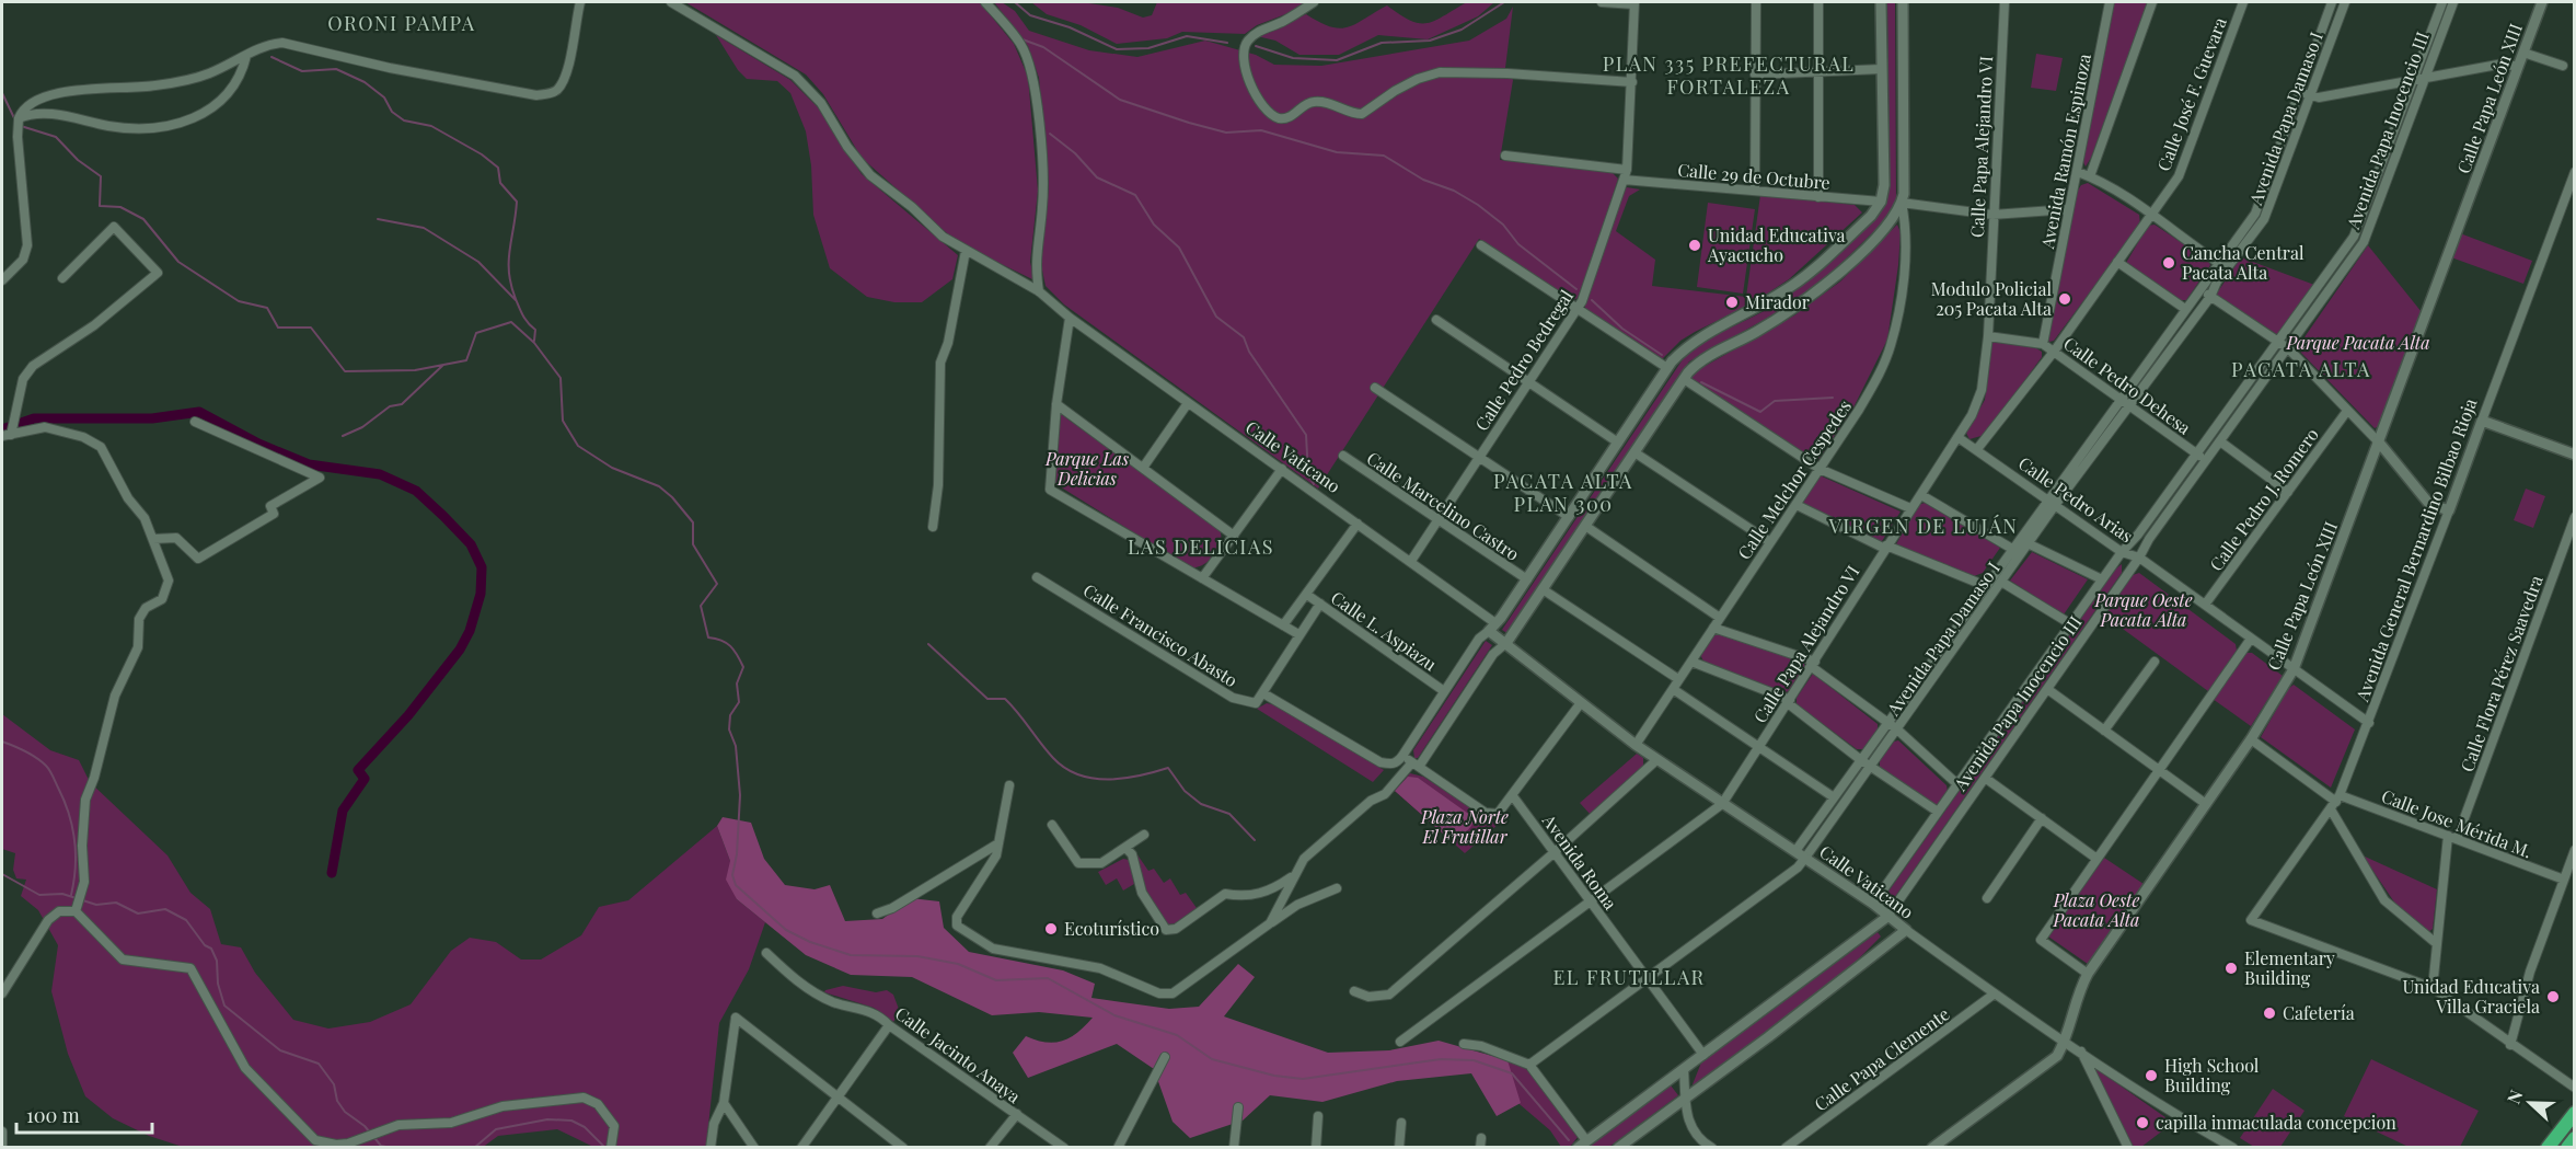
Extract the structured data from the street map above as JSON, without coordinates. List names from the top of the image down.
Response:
{
  "streets": {
    "street": [
      "Calle José F. Guevara",
      "Calle Papa León XIII",
      "Avenida Papa Damaso I",
      "Avenida Papa Inocencio III",
      "Calle Papa Alejandro VI",
      "Avenida Ramón Espinoza",
      "Calle 29 de Octubre",
      "Calle Pedro Bedregal",
      "Calle Pedro Dehesa",
      "Calle Vaticano",
      "Calle Melchor Cespedes",
      "Calle Pedro Arias",
      "Calle Pedro J. Romero",
      "Calle Marcelino Castro",
      "Avenida General Bernardino Bilbao Rioja",
      "Calle L. Aspiazu",
      "Calle Francisco Abasto",
      "Calle Flora Pérez Saavedra",
      "Calle Jose Mérida M.",
      "Avenida Roma",
      "Calle Jacinto Anaya",
      "Calle Papa Clemente"
    ]
  },
  "crossings": [
    ["Calle José F. Guevara", "Calle Pedro Dehesa"],
    ["Calle José F. Guevara", "Calle Pedro Arias"],
    ["Calle Papa León XIII", "Calle Vaticano"],
    ["Calle Papa León XIII", "Calle Pedro Arias"],
    ["Avenida Papa Damaso I", "Calle Pedro Dehesa"],
    ["Avenida Papa Damaso I", "Calle Vaticano"],
    ["Avenida Papa Damaso I", "Calle Pedro Arias"],
    ["Avenida Papa Damaso I", "Avenida Roma"],
    ["Avenida Papa Inocencio III", "Calle Pedro Dehesa"],
    ["Avenida Papa Inocencio III", "Calle Vaticano"],
    ["Avenida Papa Inocencio III", "Calle Pedro Arias"],
    ["Avenida Papa Inocencio III", "Avenida Roma"],
    ["Calle Papa Alejandro VI", "Calle Pedro Dehesa"],
    ["Calle Papa Alejandro VI", "Calle Vaticano"],
    ["Calle Papa Alejandro VI", "Calle Pedro Arias"],
    ["Calle Papa Alejandro VI", "Avenida Roma"],
    ["Avenida Ramón Espinoza", "Calle Pedro Dehesa"],
    ["Calle 29 de Octubre", "Calle Pedro Bedregal"],
    ["Calle Pedro Bedregal", "Calle Vaticano"],
    ["Calle Pedro Bedregal", "Calle Marcelino Castro"],
    ["Calle Vaticano", "Calle Melchor Cespedes"],
    ["Calle Vaticano", "Calle Papa Clemente"],
    ["Calle Pedro Arias", "Calle Pedro J. Romero"],
    ["Calle Pedro Arias", "Avenida General Bernardino Bilbao Rioja"],
    ["Avenida General Bernardino Bilbao Rioja", "Calle Flora Pérez Saavedra"],
    ["Avenida General Bernardino Bilbao Rioja", "Calle Jose Mérida M."],
    ["Calle Flora Pérez Saavedra", "Calle Jose Mérida M."]
  ],
  "districts": [
    "ORONI PAMPA",
    "PLAN 335 PREFECTURAL FORTALEZA",
    "PACATA ALTA",
    "PACATA ALTA PLAN 300",
    "VIRGEN DE LUJÁN",
    "LAS DELICIAS",
    "EL FRUTILLAR"
  ],
  "parks": [
    "Parque Pacata Alta",
    "Parque Las Delicias",
    "Parque Oeste Pacata Alta",
    "Plaza Norte El Frutillar",
    "Plaza Oeste Pacata Alta"
  ],
  "places": [
    "Unidad Educativa Ayacucho",
    "Cancha Central Pacata Alta",
    "Modulo Policial 205 Pacata Alta",
    "Mirador",
    "Ecoturístico",
    "Elementary Building",
    "Unidad Educativa Villa Graciela",
    "Cafetería",
    "High School Building",
    "capilla inmaculada concepcion"
  ],
  "scale_bar": "100 m",
  "north": "left"
}
